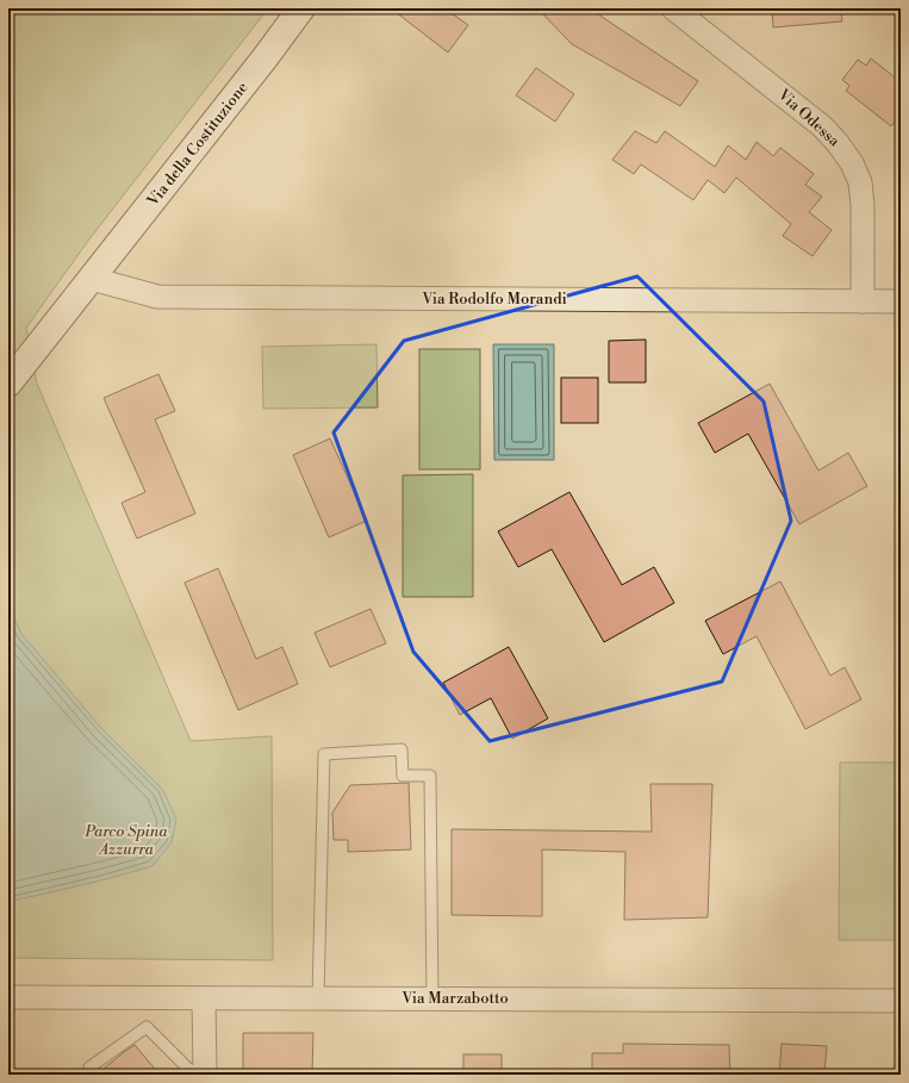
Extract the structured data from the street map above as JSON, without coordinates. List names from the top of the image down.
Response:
{
  "streets": {
    "main road": ["Via della Costituzione"],
    "street": ["Via Odessa", "Via Rodolfo Morandi", "Via Marzabotto"]
  },
  "crossings": [
    ["Via Odessa", "Via Rodolfo Morandi"],
    ["Via della Costituzione", "Via Rodolfo Morandi"]
  ],
  "parks": ["Parco Spina Azzurra"]
}
